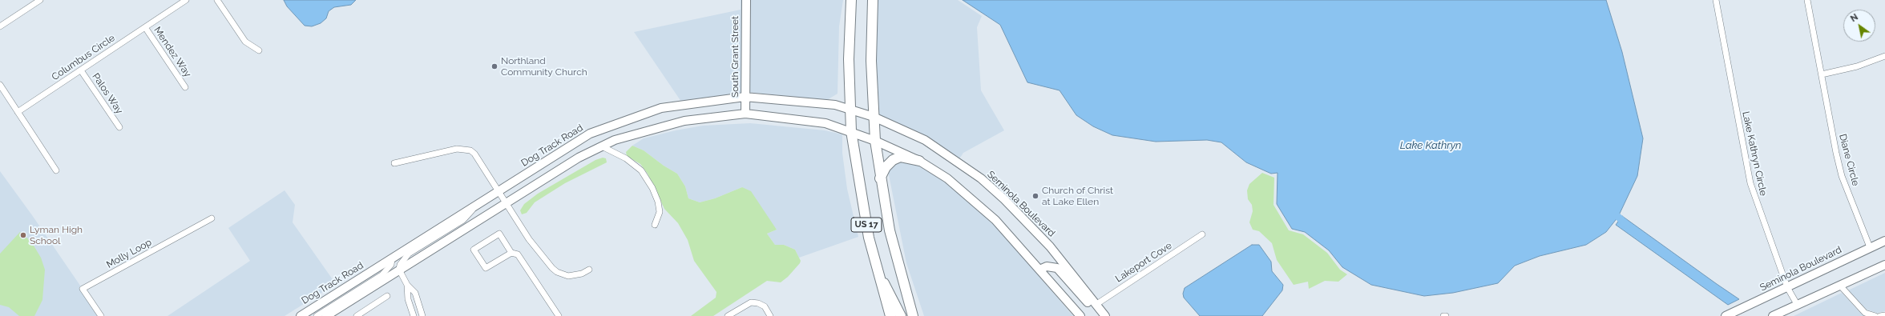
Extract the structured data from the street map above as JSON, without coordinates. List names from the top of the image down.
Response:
{
  "streets": {
    "main road": [
      "South Grant Street",
      "Dog Track Road",
      "Seminola Boulevard",
      "US 17"
    ],
    "street": [
      "Mendez Way",
      "Columbus Circle",
      "Palos Way",
      "Lake Kathryn Circle",
      "Diane Circle",
      "Molly Loop",
      "Lakeport Cove"
    ]
  },
  "crossings": [
    ["Mendez Way", "Columbus Circle"],
    ["South Grant Street", "Dog Track Road"],
    ["Columbus Circle", "Palos Way"],
    ["Dog Track Road", "Seminola Boulevard"],
    ["Dog Track Road", "US 17"],
    ["Lake Kathryn Circle", "Seminola Boulevard"],
    ["Diane Circle", "Seminola Boulevard"],
    ["Seminola Boulevard", "US 17"],
    ["Seminola Boulevard", "Lakeport Cove"]
  ],
  "water": ["Lake Kathryn"],
  "places": ["Northland Community Church", "Church of Christ at Lake Ellen", "Lyman High School"],
  "north": "top left"
}
